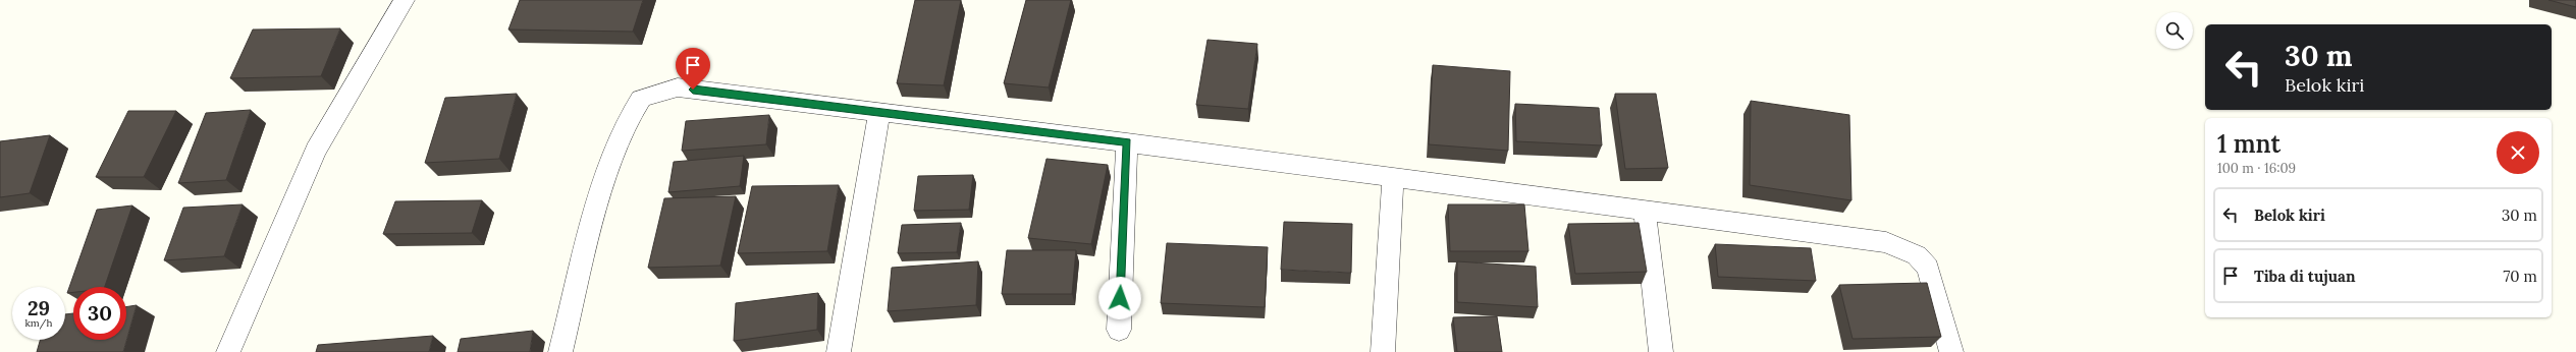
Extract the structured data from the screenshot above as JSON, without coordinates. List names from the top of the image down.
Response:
{
  "page": {
    "turn": ["30 m", "Belok kiri"],
    "heading": ["1 mnt", "100 m · 16:09"],
    "list": [
      {
        "name": "Belok kiri",
        "value": "30 m"
      },
      {
        "name": "Tiba di tujuan",
        "value": "70 m"
      }
    ],
    "speed": "29 km/h",
    "limit": "30"
  }
}
